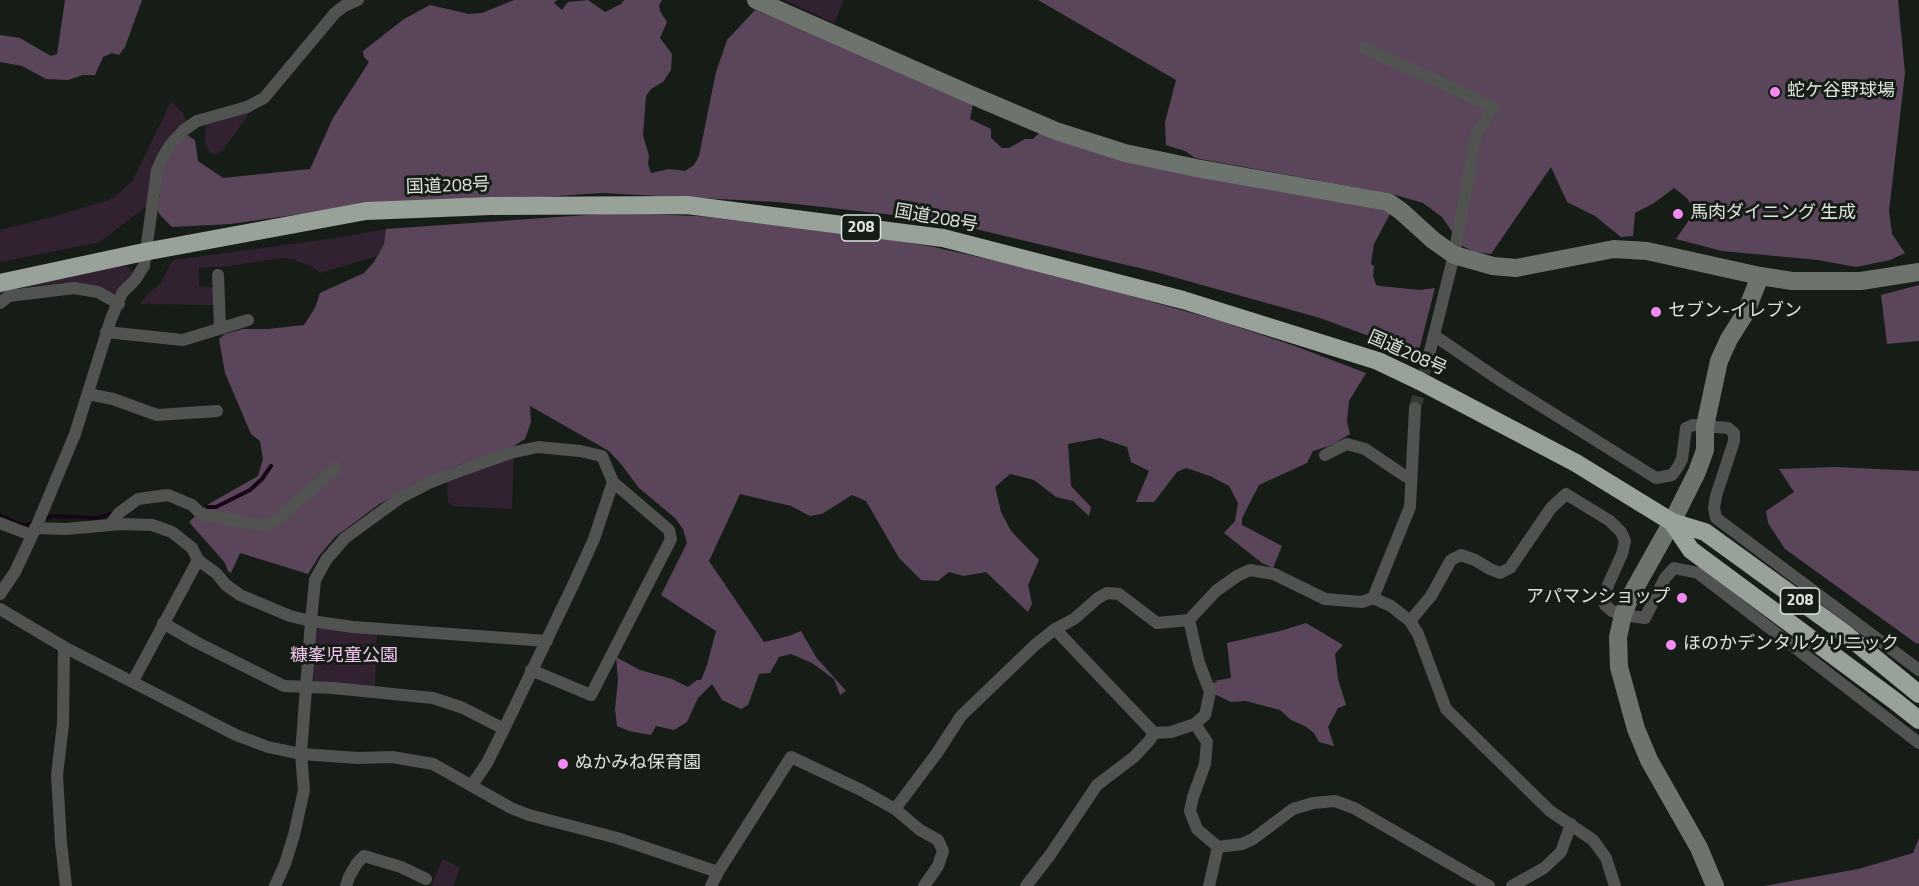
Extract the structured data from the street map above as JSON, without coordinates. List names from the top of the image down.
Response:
{
  "streets": {
    "highway": ["国道208号", "208"]
  },
  "parks": ["糠峯児童公園"],
  "places": [
    "蛇ケ谷野球場",
    "馬肉ダイニング 生成",
    "セブン-イレブン",
    "アパマンショップ",
    "ほのかデンタルクリニック",
    "ぬかみね保育園"
  ]
}
